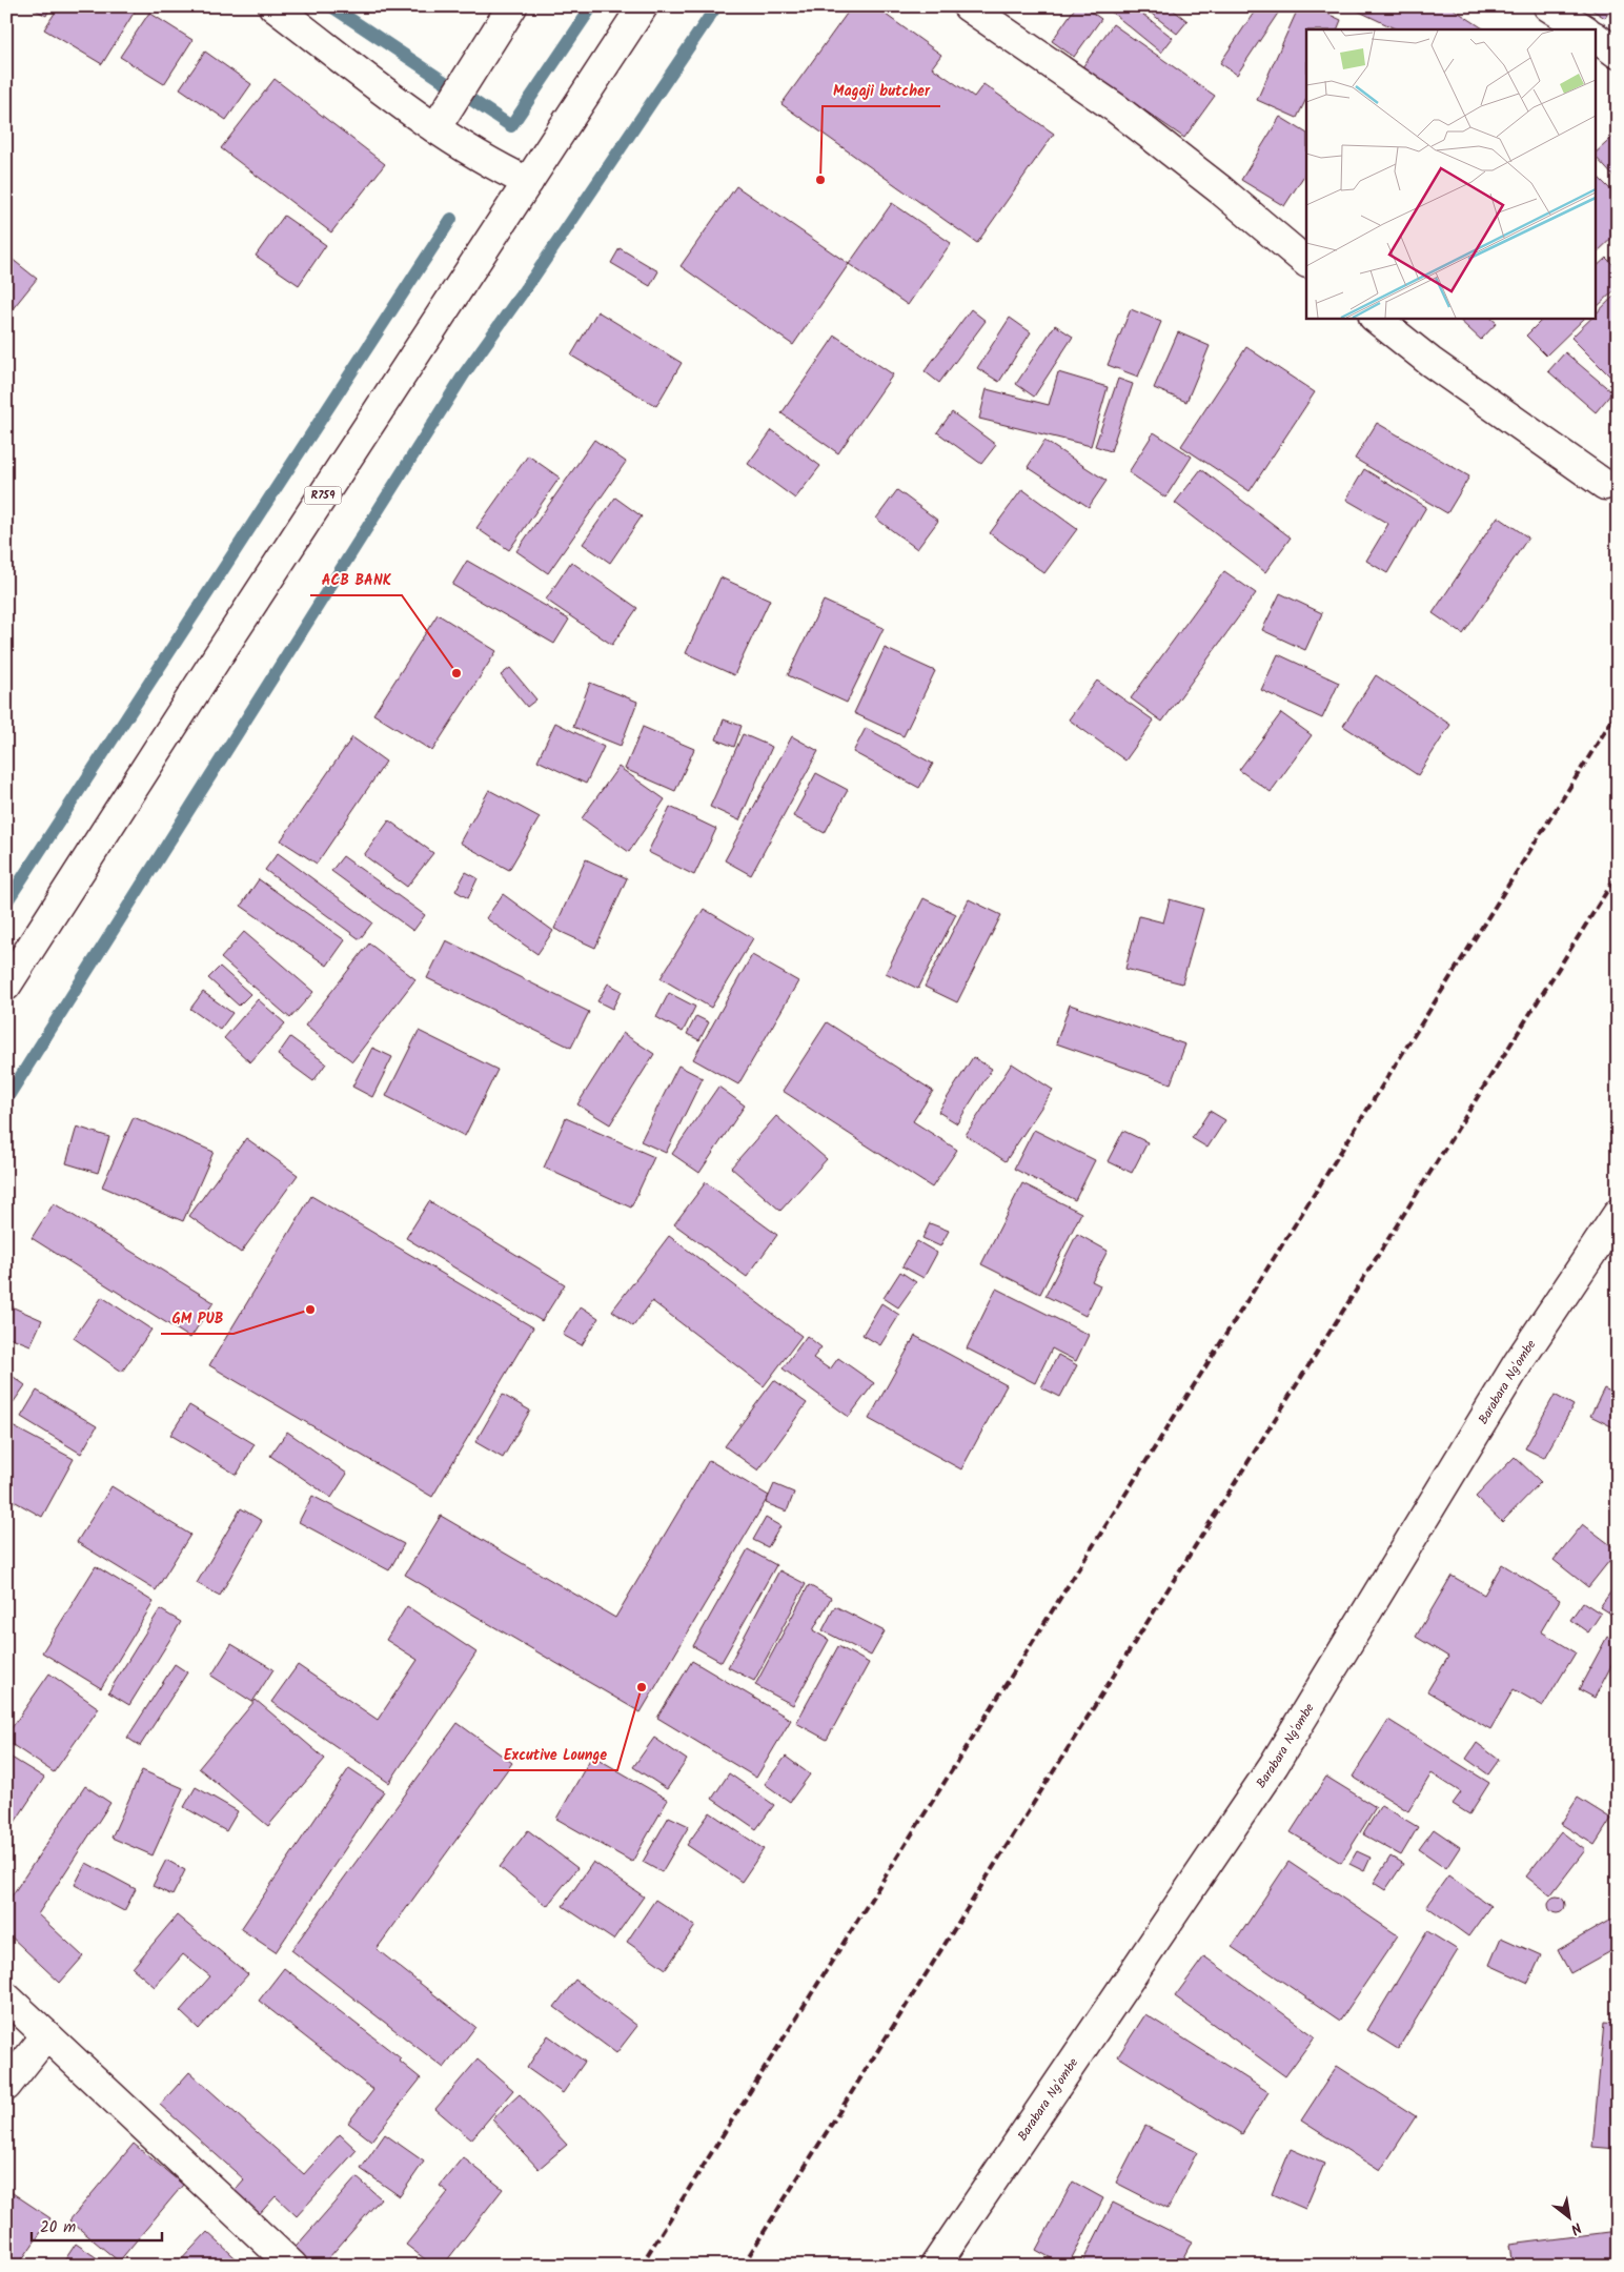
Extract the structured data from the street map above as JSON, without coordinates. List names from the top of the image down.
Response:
{
  "streets": {
    "street": ["R759", "Barabara Ng'ombe"]
  },
  "places": [
    "Magaji butcher",
    "ACB BANK",
    "GM PUB",
    "Excutive Lounge"
  ],
  "scale_bar": "20 m",
  "north": "bottom right"
}
